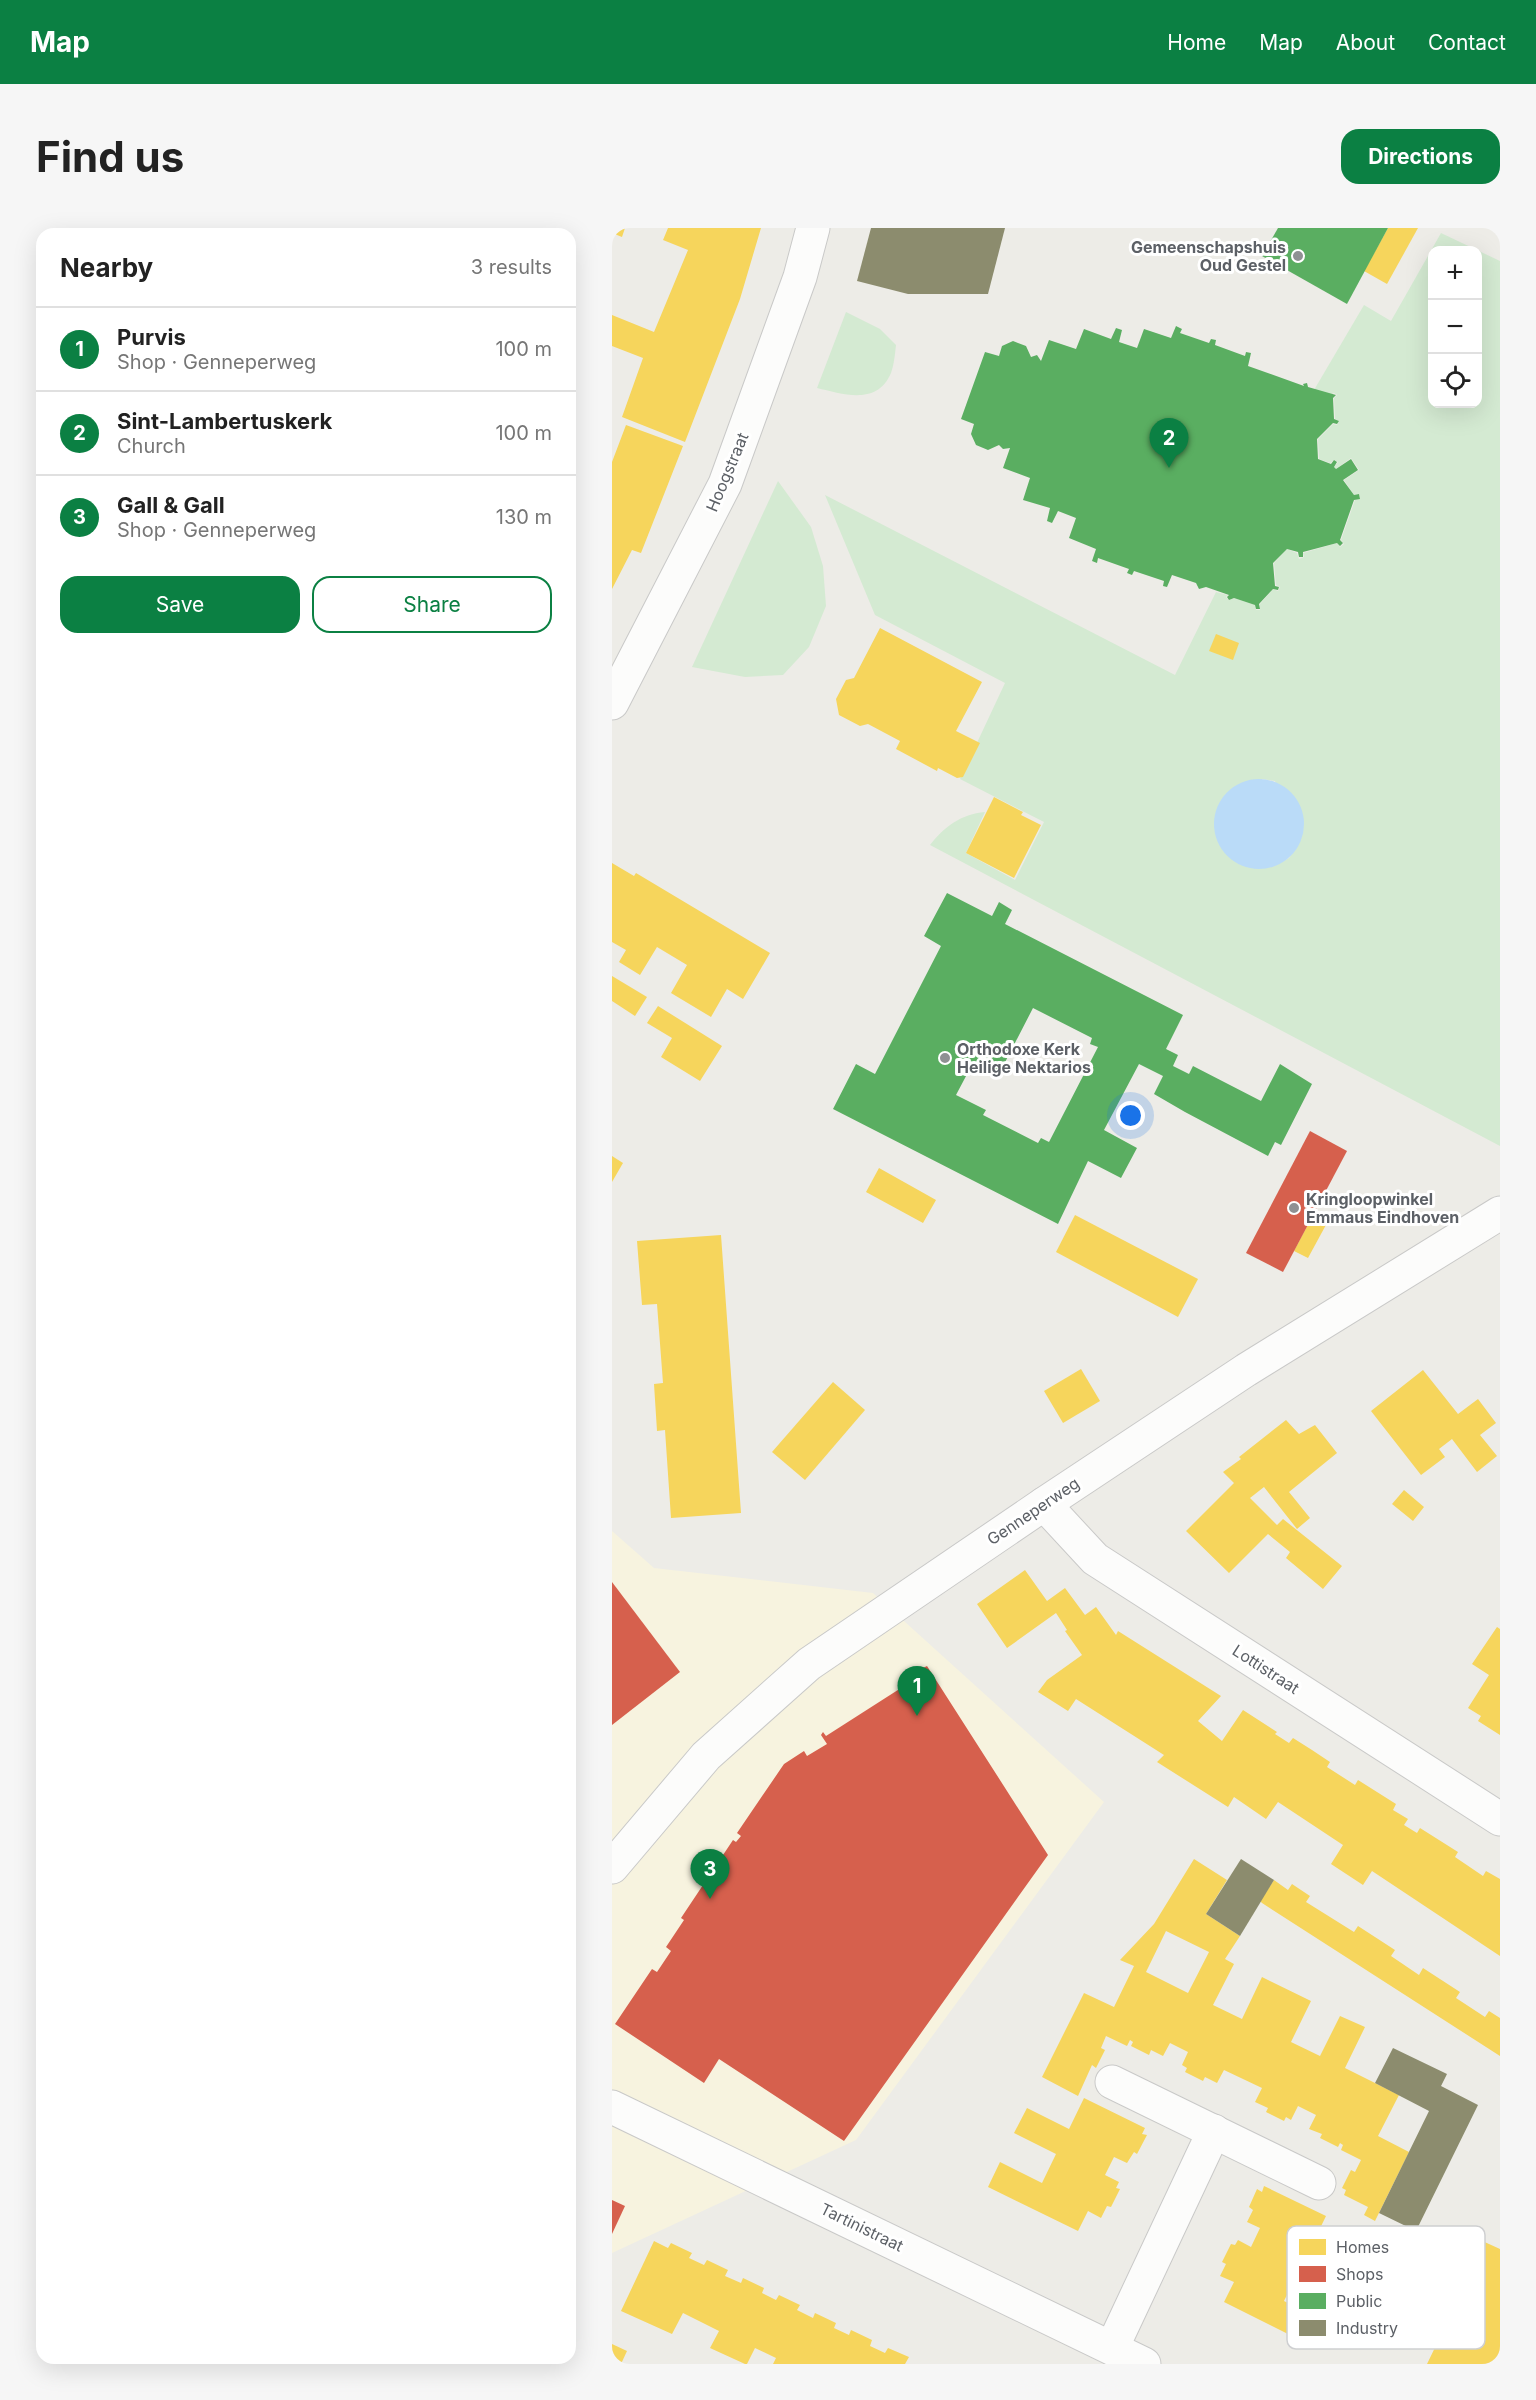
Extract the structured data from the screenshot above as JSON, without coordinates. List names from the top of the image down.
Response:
{
  "streets": {
    "street": [
      "Hoogstraat",
      "Genneperweg",
      "Lottistraat",
      "Tartinistraat"
    ]
  },
  "crossings": [
    ["Genneperweg", "Lottistraat"]
  ],
  "places": ["Gemeenschapshuis Oud Gestel", "Orthodoxe Kerk Heilige Nektarios", "Kringloopwinkel Emmaus Eindhoven"],
  "legend": [
    "Homes",
    "Shops",
    "Public",
    "Industry"
  ],
  "page": {
    "header": "Map",
    "nav": [
      "Home",
      "Map",
      "About",
      "Contact"
    ],
    "buttons": [
      "Directions",
      ["Save", "Share"]
    ],
    "title": "Find us",
    "heading": ["Nearby", "3 results"],
    "map_buttons": ["+", "−"],
    "list": [
      {
        "mark": "1",
        "name": "Purvis",
        "note": "Shop · Genneperweg",
        "value": "100 m"
      },
      {
        "mark": "2",
        "name": "Sint-Lambertuskerk",
        "note": "Church",
        "value": "100 m"
      },
      {
        "mark": "3",
        "name": "Gall & Gall",
        "note": "Shop · Genneperweg",
        "value": "130 m"
      }
    ],
    "pins": ["2", "1", "3"]
  }
}
